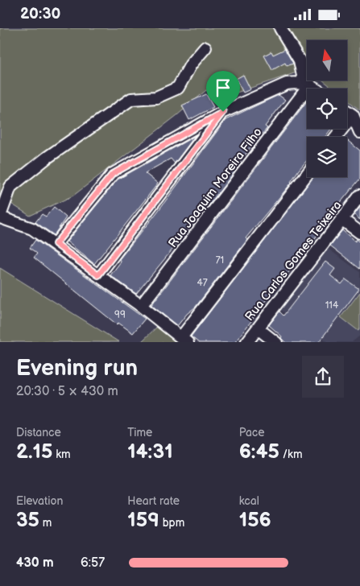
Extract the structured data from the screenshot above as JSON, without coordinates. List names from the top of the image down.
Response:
{
  "streets": {
    "street": ["Rua Joaquim Moreira Filho", "Rua Carlos Gomes Teixeira"]
  },
  "house_numbers": [
    "71",
    "47",
    "114",
    "99"
  ],
  "north": "top",
  "page": {
    "status": "20:30",
    "heading": ["Evening run", "20:30 · 5 × 430 m"],
    "stats": [
      ["Distance", "2.15 km"],
      ["Time", "14:31"],
      ["Pace", "6:45 /km"],
      ["Elevation", "35 m"],
      ["Heart rate", "159 bpm"],
      ["kcal", "156"]
    ],
    "list": [
      {
        "name": "430 m",
        "note": "6:57"
      }
    ]
  }
}
